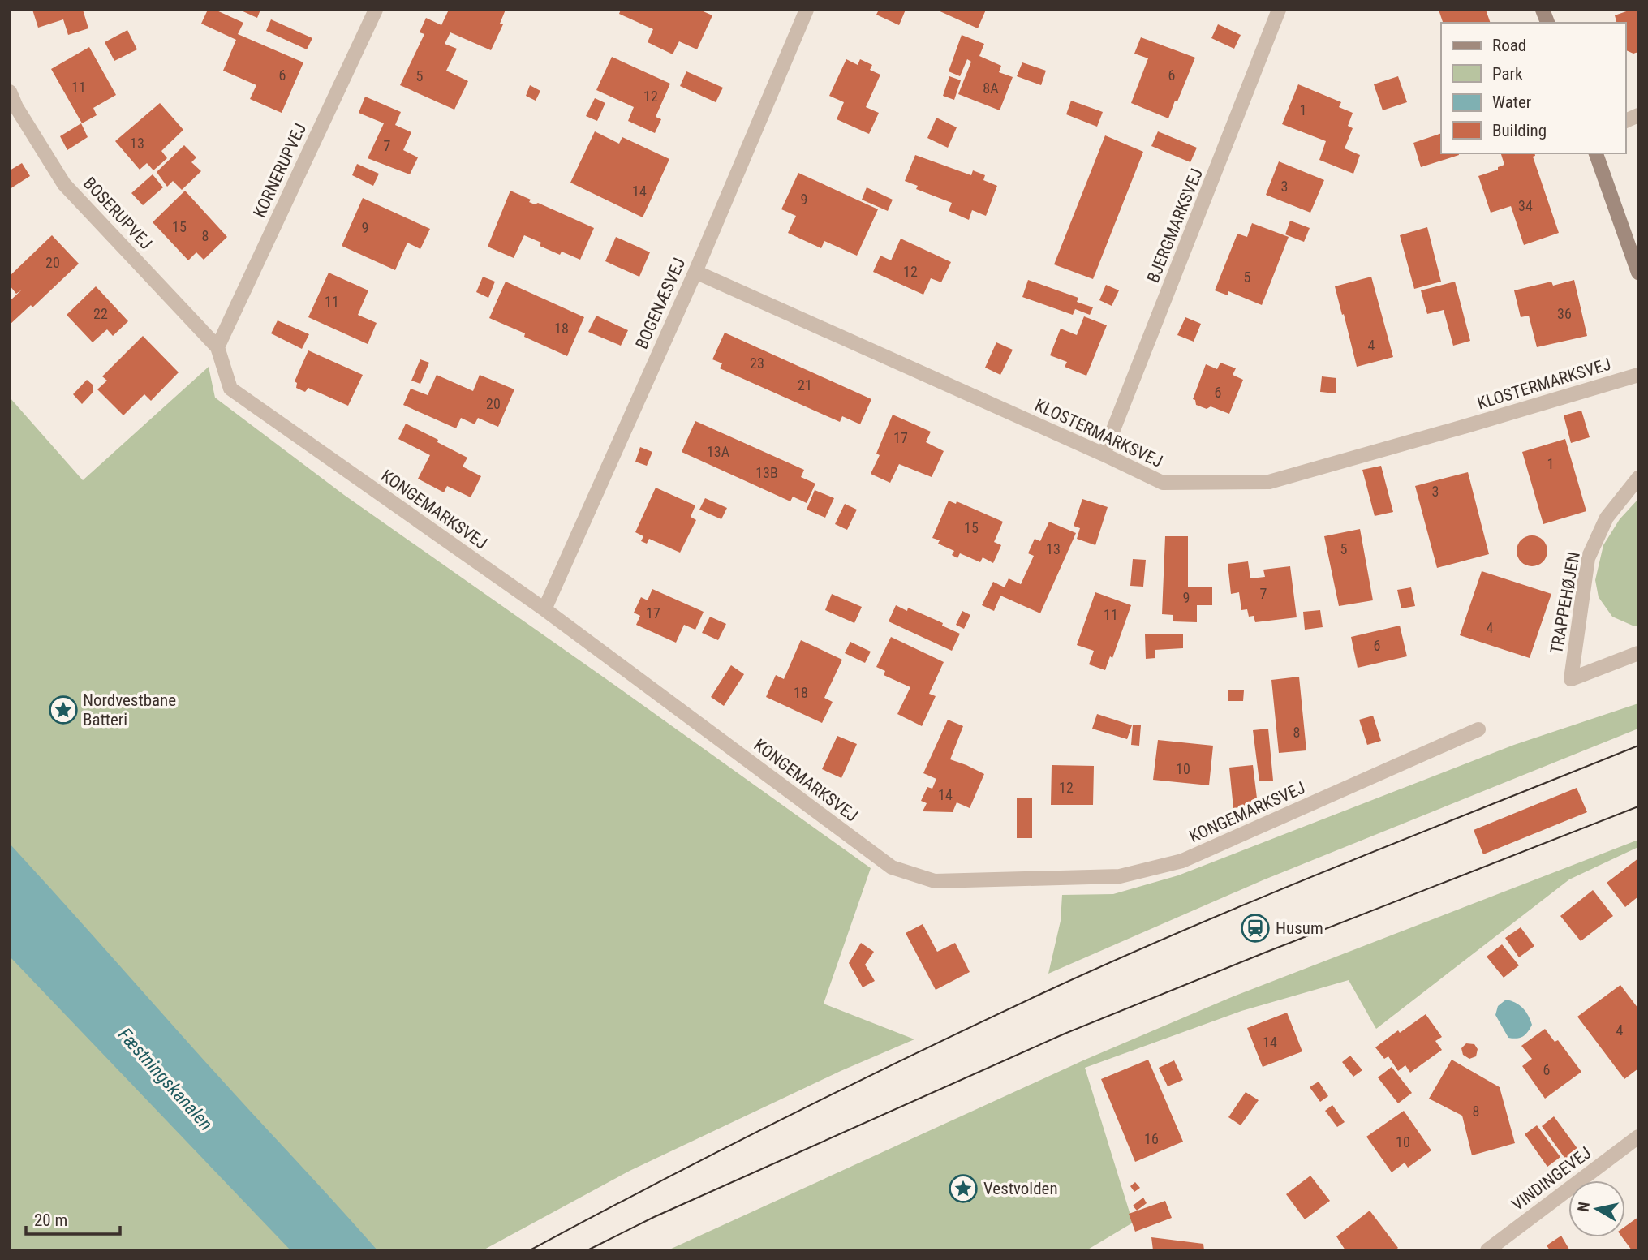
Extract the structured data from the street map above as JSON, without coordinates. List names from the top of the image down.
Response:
{
  "streets": {
    "street": [
      "KORNERUPVEJ",
      "BOSERUPVEJ",
      "BJERGMARKSVEJ",
      "BOGENÆSVEJ",
      "KLOSTERMARKSVEJ",
      "KONGEMARKSVEJ",
      "TRAPPEHØJEN",
      "VINDINGEVEJ"
    ]
  },
  "crossings": [
    ["KORNERUPVEJ", "BOSERUPVEJ"],
    ["KORNERUPVEJ", "KONGEMARKSVEJ"],
    ["BOSERUPVEJ", "KONGEMARKSVEJ"],
    ["BJERGMARKSVEJ", "KLOSTERMARKSVEJ"],
    ["BOGENÆSVEJ", "KLOSTERMARKSVEJ"],
    ["BOGENÆSVEJ", "KONGEMARKSVEJ"]
  ],
  "water": ["Fæstningskanalen"],
  "places": {
    "place": ["Nordvestbane Batteri", "Vestvolden"],
    "station": ["Husum"]
  },
  "house_numbers": [
    "6",
    "6",
    "5",
    "11",
    "8A",
    "12",
    "1",
    "13",
    "7",
    "3",
    "14",
    "9",
    "34",
    "15",
    "9",
    "8",
    "20",
    "12",
    "5",
    "11",
    "22",
    "36",
    "18",
    "4",
    "23",
    "21",
    "6",
    "20",
    "17",
    "13A",
    "1",
    "13B",
    "3",
    "15",
    "13",
    "5",
    "7",
    "9",
    "17",
    "11",
    "4",
    "6",
    "18",
    "8",
    "10",
    "12",
    "14",
    "4",
    "14",
    "6",
    "8",
    "16",
    "10"
  ],
  "legend": [
    "Road",
    "Park",
    "Water",
    "Building"
  ],
  "scale_bar": "20 m",
  "north": "left"
}
